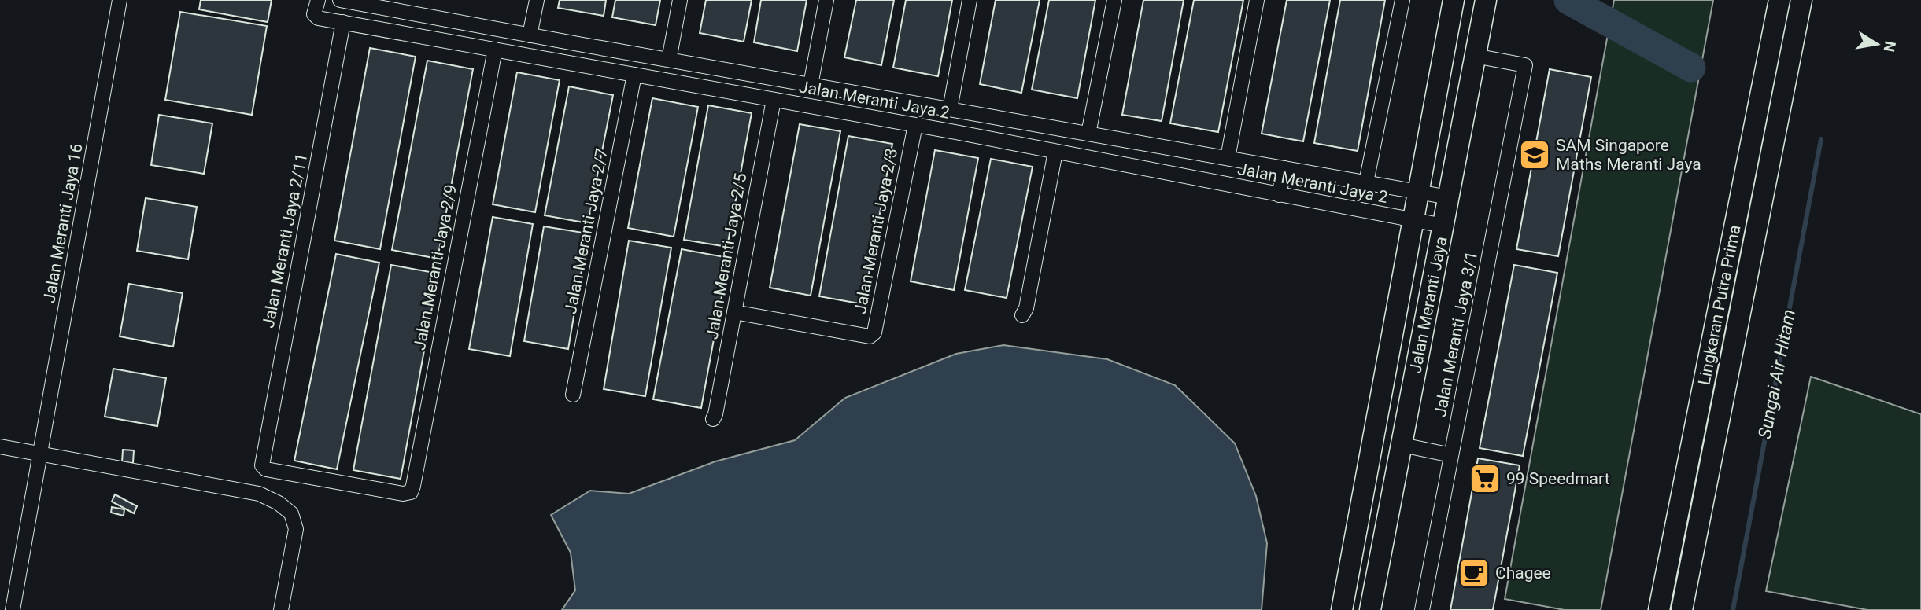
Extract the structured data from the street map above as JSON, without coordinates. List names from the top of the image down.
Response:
{
  "streets": {
    "street": [
      "Jalan Meranti Jaya 2",
      "Jalan Meranti Jaya 16",
      "Jalan Meranti Jaya 2/7",
      "Jalan Meranti Jaya 2/3",
      "Jalan Meranti Jaya 2/11",
      "Jalan Meranti Jaya 2/5",
      "Jalan Meranti Jaya 2/9",
      "Jalan Meranti Jaya",
      "Lingkaran Putra Prima",
      "Jalan Meranti Jaya 3/1"
    ]
  },
  "crossings": [
    ["Jalan Meranti Jaya 2", "Jalan Meranti Jaya 2/7"],
    ["Jalan Meranti Jaya 2", "Jalan Meranti Jaya 2/3"],
    ["Jalan Meranti Jaya 2", "Jalan Meranti Jaya 2/11"],
    ["Jalan Meranti Jaya 2", "Jalan Meranti Jaya 2/5"],
    ["Jalan Meranti Jaya 2", "Jalan Meranti Jaya 2/9"],
    ["Jalan Meranti Jaya 2", "Jalan Meranti Jaya"],
    ["Jalan Meranti Jaya 2/3", "Jalan Meranti Jaya 2/5"],
    ["Jalan Meranti Jaya 2/11", "Jalan Meranti Jaya 2/9"],
    ["Jalan Meranti Jaya", "Jalan Meranti Jaya 3/1"]
  ],
  "water": ["Sungai Air Hitam"],
  "places": {
    "school or university": ["SAM Singapore Maths Meranti Jaya"],
    "supermarket": ["99 Speedmart"],
    "cafe": ["Chagee"]
  },
  "north": "right"
}
